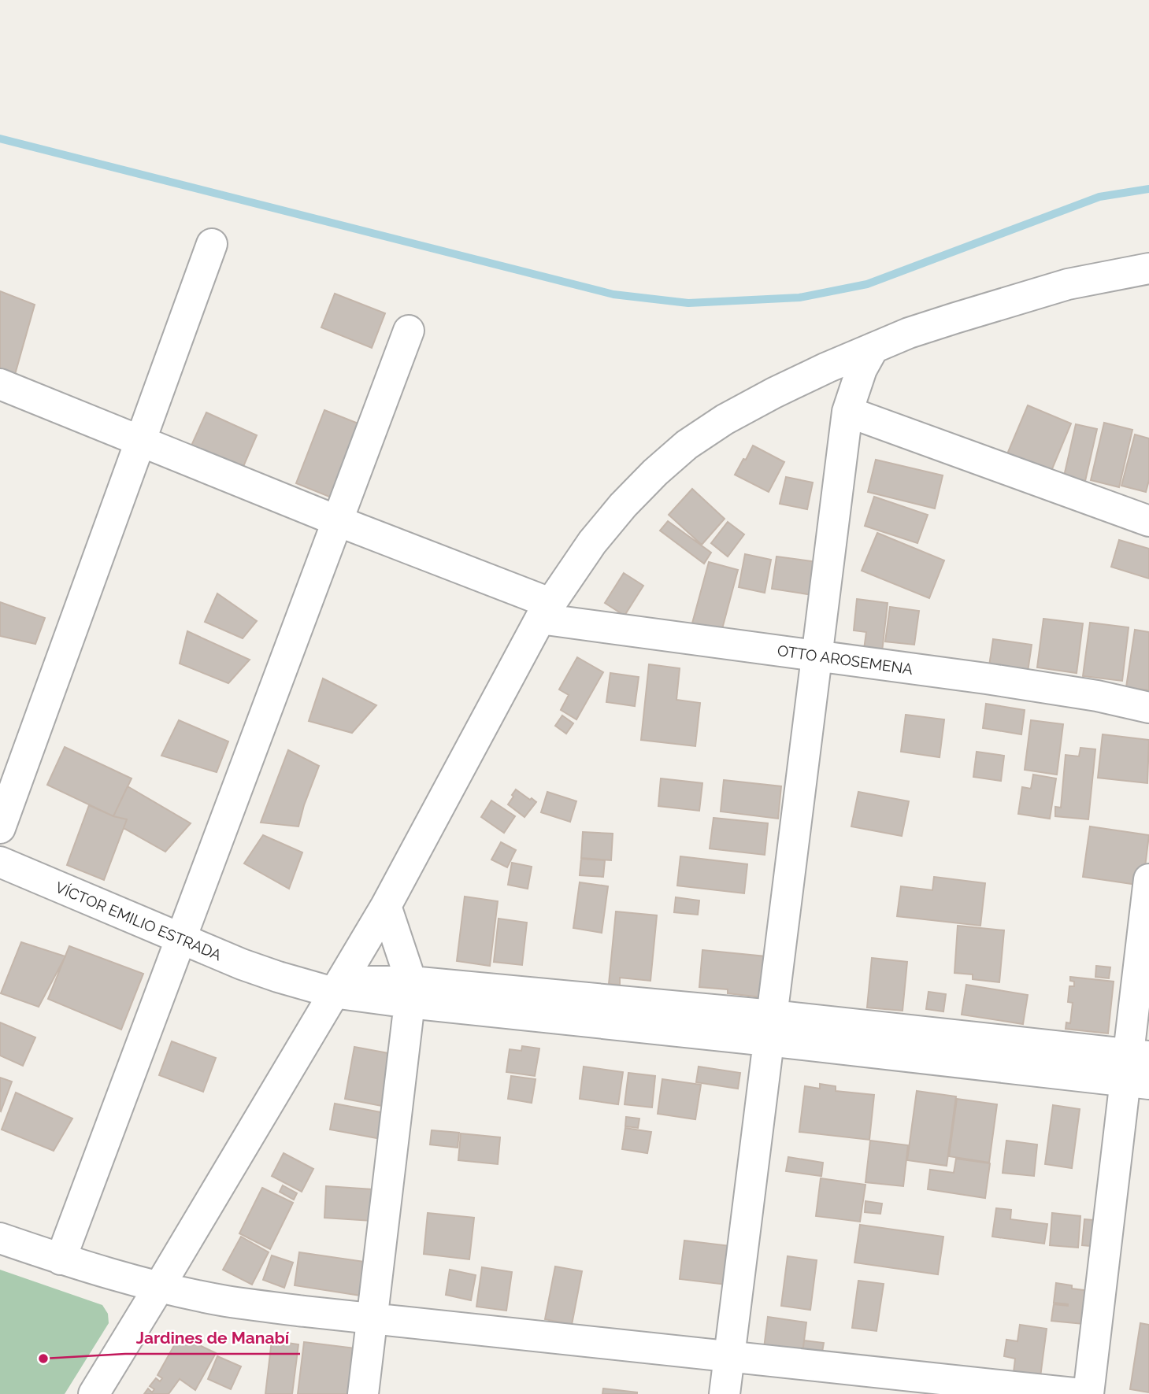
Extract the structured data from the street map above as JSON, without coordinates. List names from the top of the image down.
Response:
{
  "streets": {
    "street": ["OTTO AROSEMENA", "VÍCTOR EMILIO ESTRADA"]
  },
  "places": ["Jardines de Manabí"]
}
